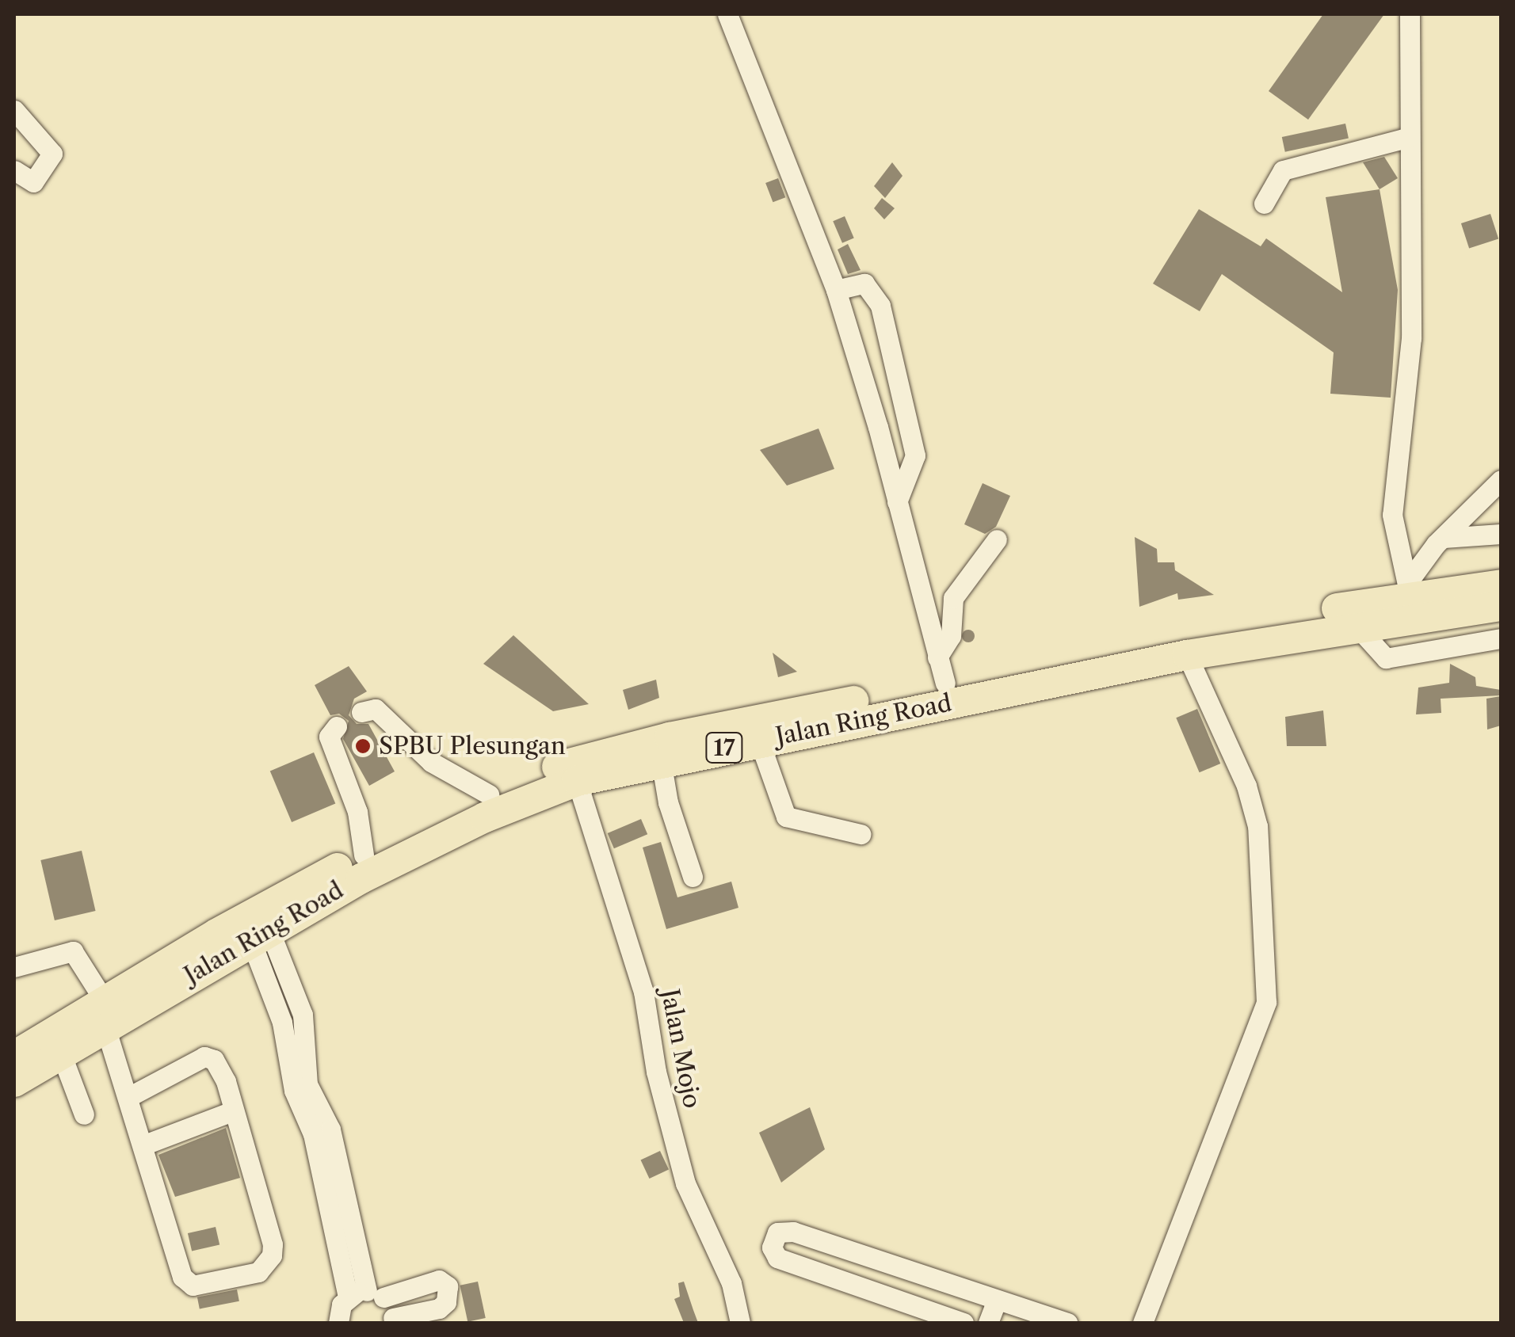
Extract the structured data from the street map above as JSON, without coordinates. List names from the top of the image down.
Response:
{
  "streets": {
    "highway": ["Jalan Ring Road", "17"],
    "street": ["Jalan Mojo"]
  },
  "crossings": [
    ["Jalan Ring Road", "Jalan Mojo"]
  ],
  "places": ["SPBU Plesungan"]
}
